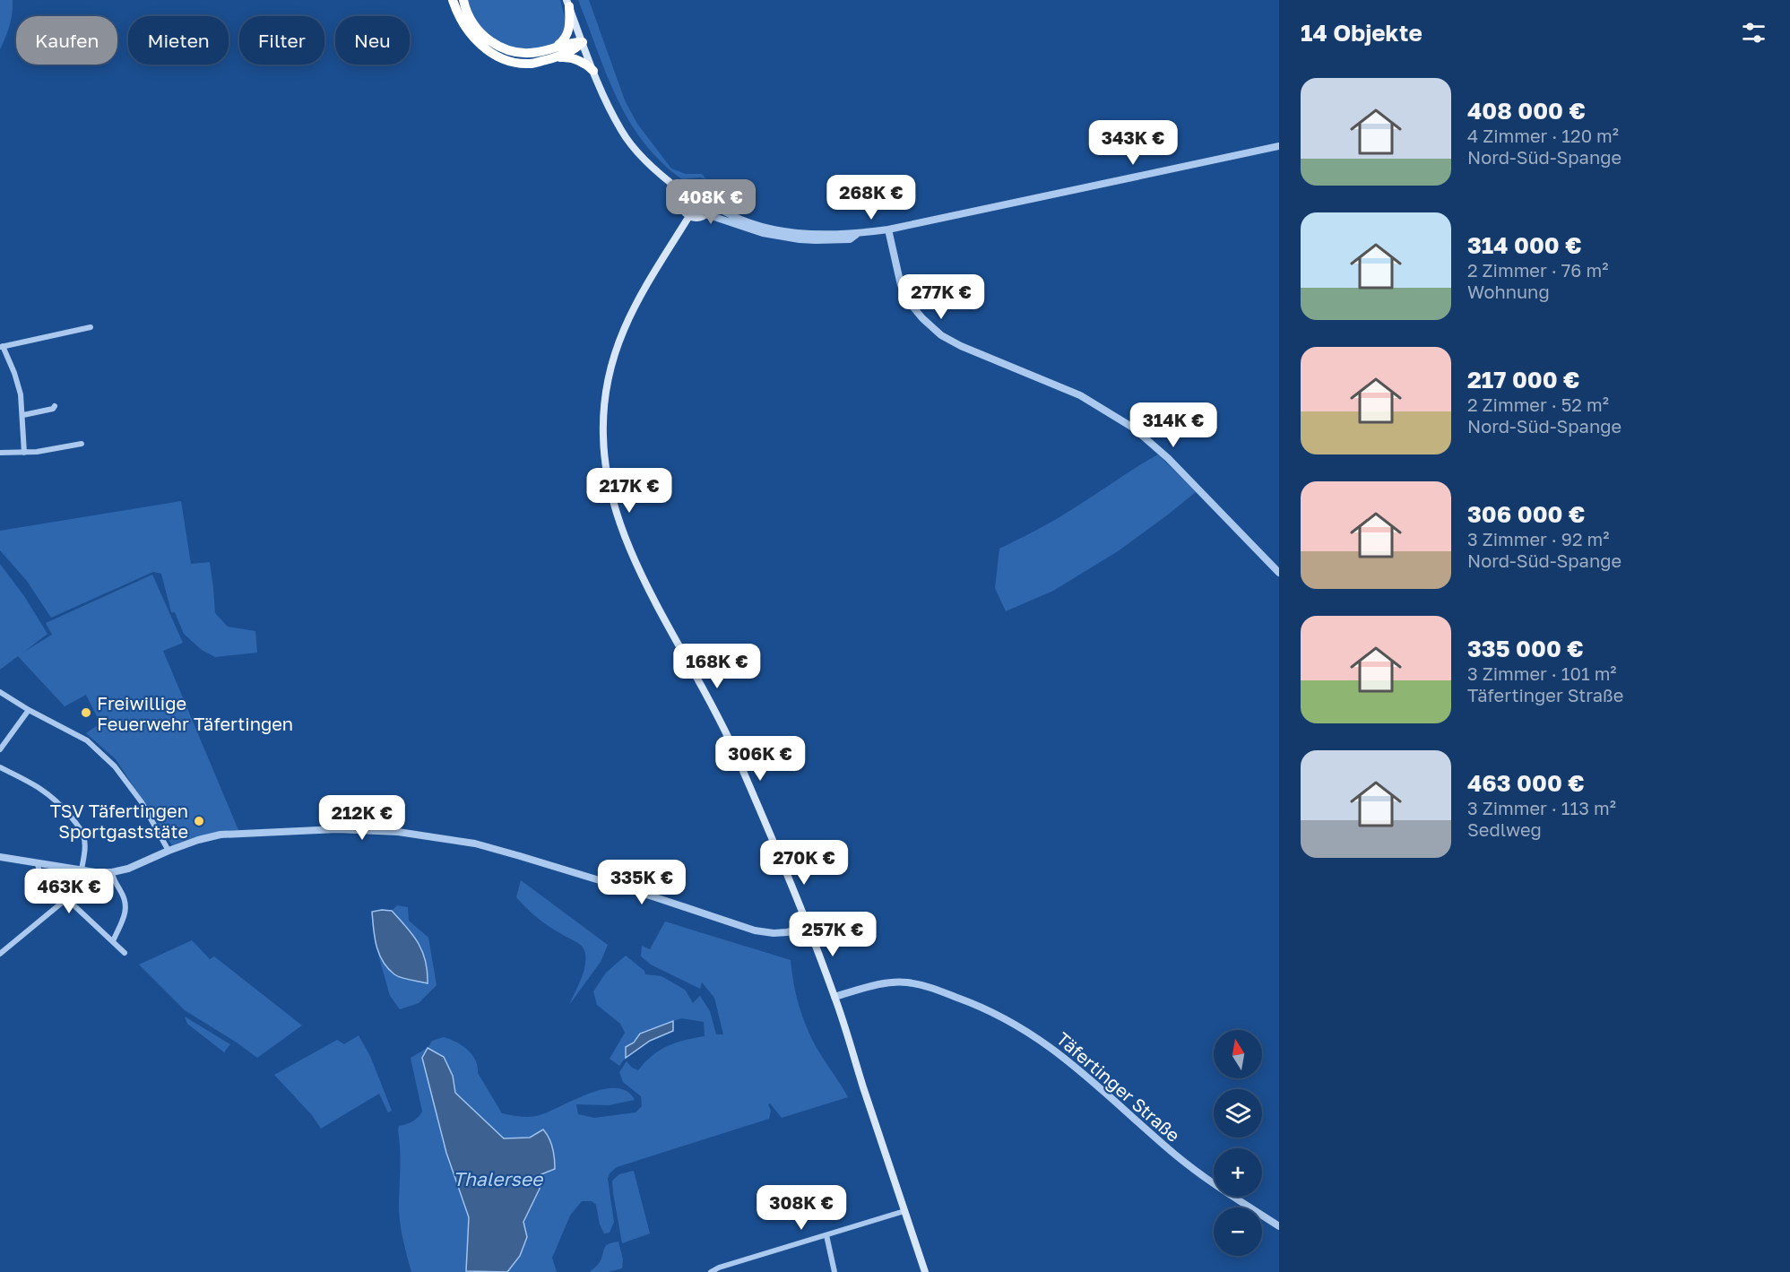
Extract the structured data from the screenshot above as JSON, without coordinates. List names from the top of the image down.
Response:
{
  "streets": {
    "street": ["Täfertinger Straße"]
  },
  "water": ["Thalersee"],
  "places": ["Freiwillige Feuerwehr Täfertingen", "TSV Täfertingen Sportgaststäte"],
  "north": "top",
  "page": {
    "heading": "14 Objekte",
    "chip": [
      "Kaufen",
      "Mieten",
      "Filter",
      "Neu"
    ],
    "list": [
      {
        "name": "408 000 €",
        "note": "4 Zimmer · 120 m² · Nord-Süd-Spange"
      },
      {
        "name": "314 000 €",
        "note": "2 Zimmer · 76 m² · Wohnung"
      },
      {
        "name": "217 000 €",
        "note": "2 Zimmer · 52 m² · Nord-Süd-Spange"
      },
      {
        "name": "306 000 €",
        "note": "3 Zimmer · 92 m² · Nord-Süd-Spange"
      },
      {
        "name": "335 000 €",
        "note": "3 Zimmer · 101 m² · Täfertinger Straße"
      },
      {
        "name": "463 000 €",
        "note": "3 Zimmer · 113 m² · Sedlweg"
      }
    ],
    "price": [
      "343K €",
      "268K €",
      "408K €",
      "277K €",
      "314K €",
      "217K €",
      "168K €",
      "306K €",
      "212K €",
      "270K €",
      "335K €",
      "463K €",
      "257K €",
      "308K €"
    ],
    "map_buttons": ["+", "−"]
  }
}
